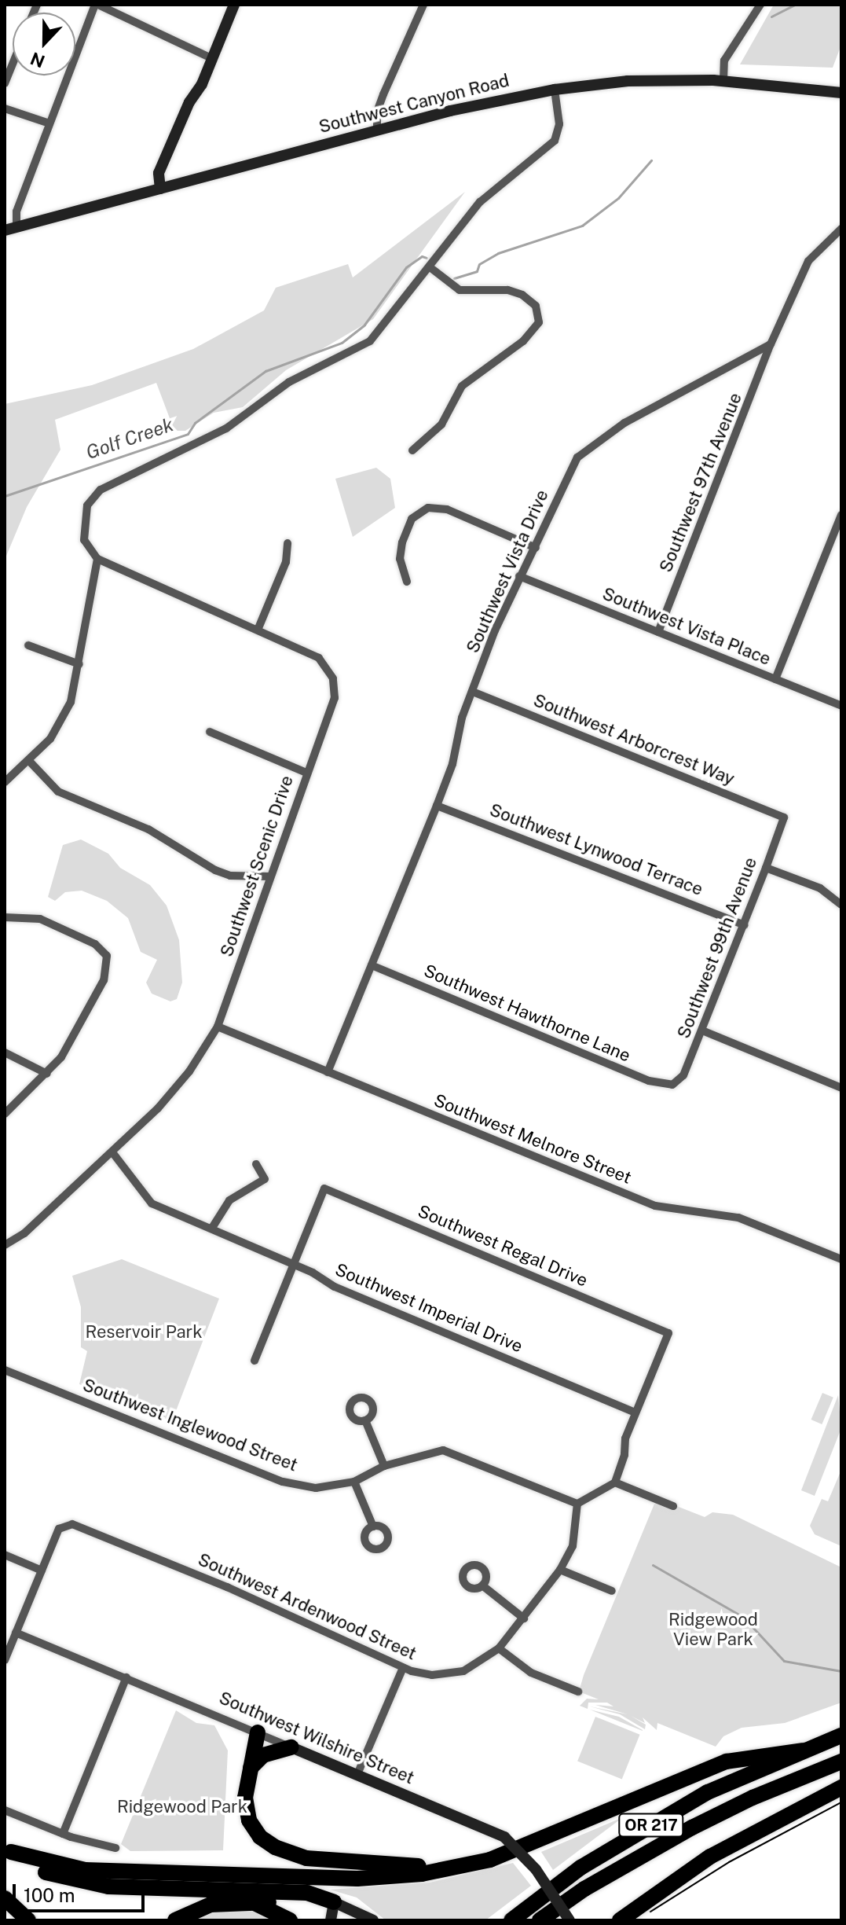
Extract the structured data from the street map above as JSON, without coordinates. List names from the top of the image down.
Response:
{
  "streets": {
    "highway": ["OR 217"],
    "main road": ["Southwest Canyon Road", "Southwest Wilshire Street"],
    "street": [
      "Southwest 97th Avenue",
      "Southwest Vista Drive",
      "Southwest Vista Place",
      "Southwest Arborcrest Way",
      "Southwest Lynwood Terrace",
      "Southwest Scenic Drive",
      "Southwest 99th Avenue",
      "Southwest Hawthorne Lane",
      "Southwest Melnore Street",
      "Southwest Regal Drive",
      "Southwest Imperial Drive",
      "Southwest Inglewood Street",
      "Southwest Ardenwood Street"
    ]
  },
  "crossings": [
    ["Southwest 97th Avenue", "Southwest Vista Drive"],
    ["Southwest 97th Avenue", "Southwest Vista Place"],
    ["Southwest Vista Drive", "Southwest Vista Place"],
    ["Southwest Vista Drive", "Southwest Arborcrest Way"],
    ["Southwest Vista Drive", "Southwest Lynwood Terrace"],
    ["Southwest Vista Drive", "Southwest Hawthorne Lane"],
    ["Southwest Vista Drive", "Southwest Melnore Street"],
    ["Southwest Arborcrest Way", "Southwest 99th Avenue"],
    ["Southwest Lynwood Terrace", "Southwest 99th Avenue"],
    ["Southwest Scenic Drive", "Southwest Melnore Street"],
    ["Southwest Scenic Drive", "Southwest Imperial Drive"],
    ["Southwest 99th Avenue", "Southwest Hawthorne Lane"],
    ["Southwest Regal Drive", "Southwest Imperial Drive"],
    ["Southwest Inglewood Street", "Southwest Ardenwood Street"],
    ["Southwest Ardenwood Street", "Southwest Wilshire Street"]
  ],
  "water": ["Golf Creek"],
  "parks": ["Reservoir Park", "Ridgewood View Park", "Ridgewood Park"],
  "scale_bar": "100 m",
  "north": "bottom"
}
